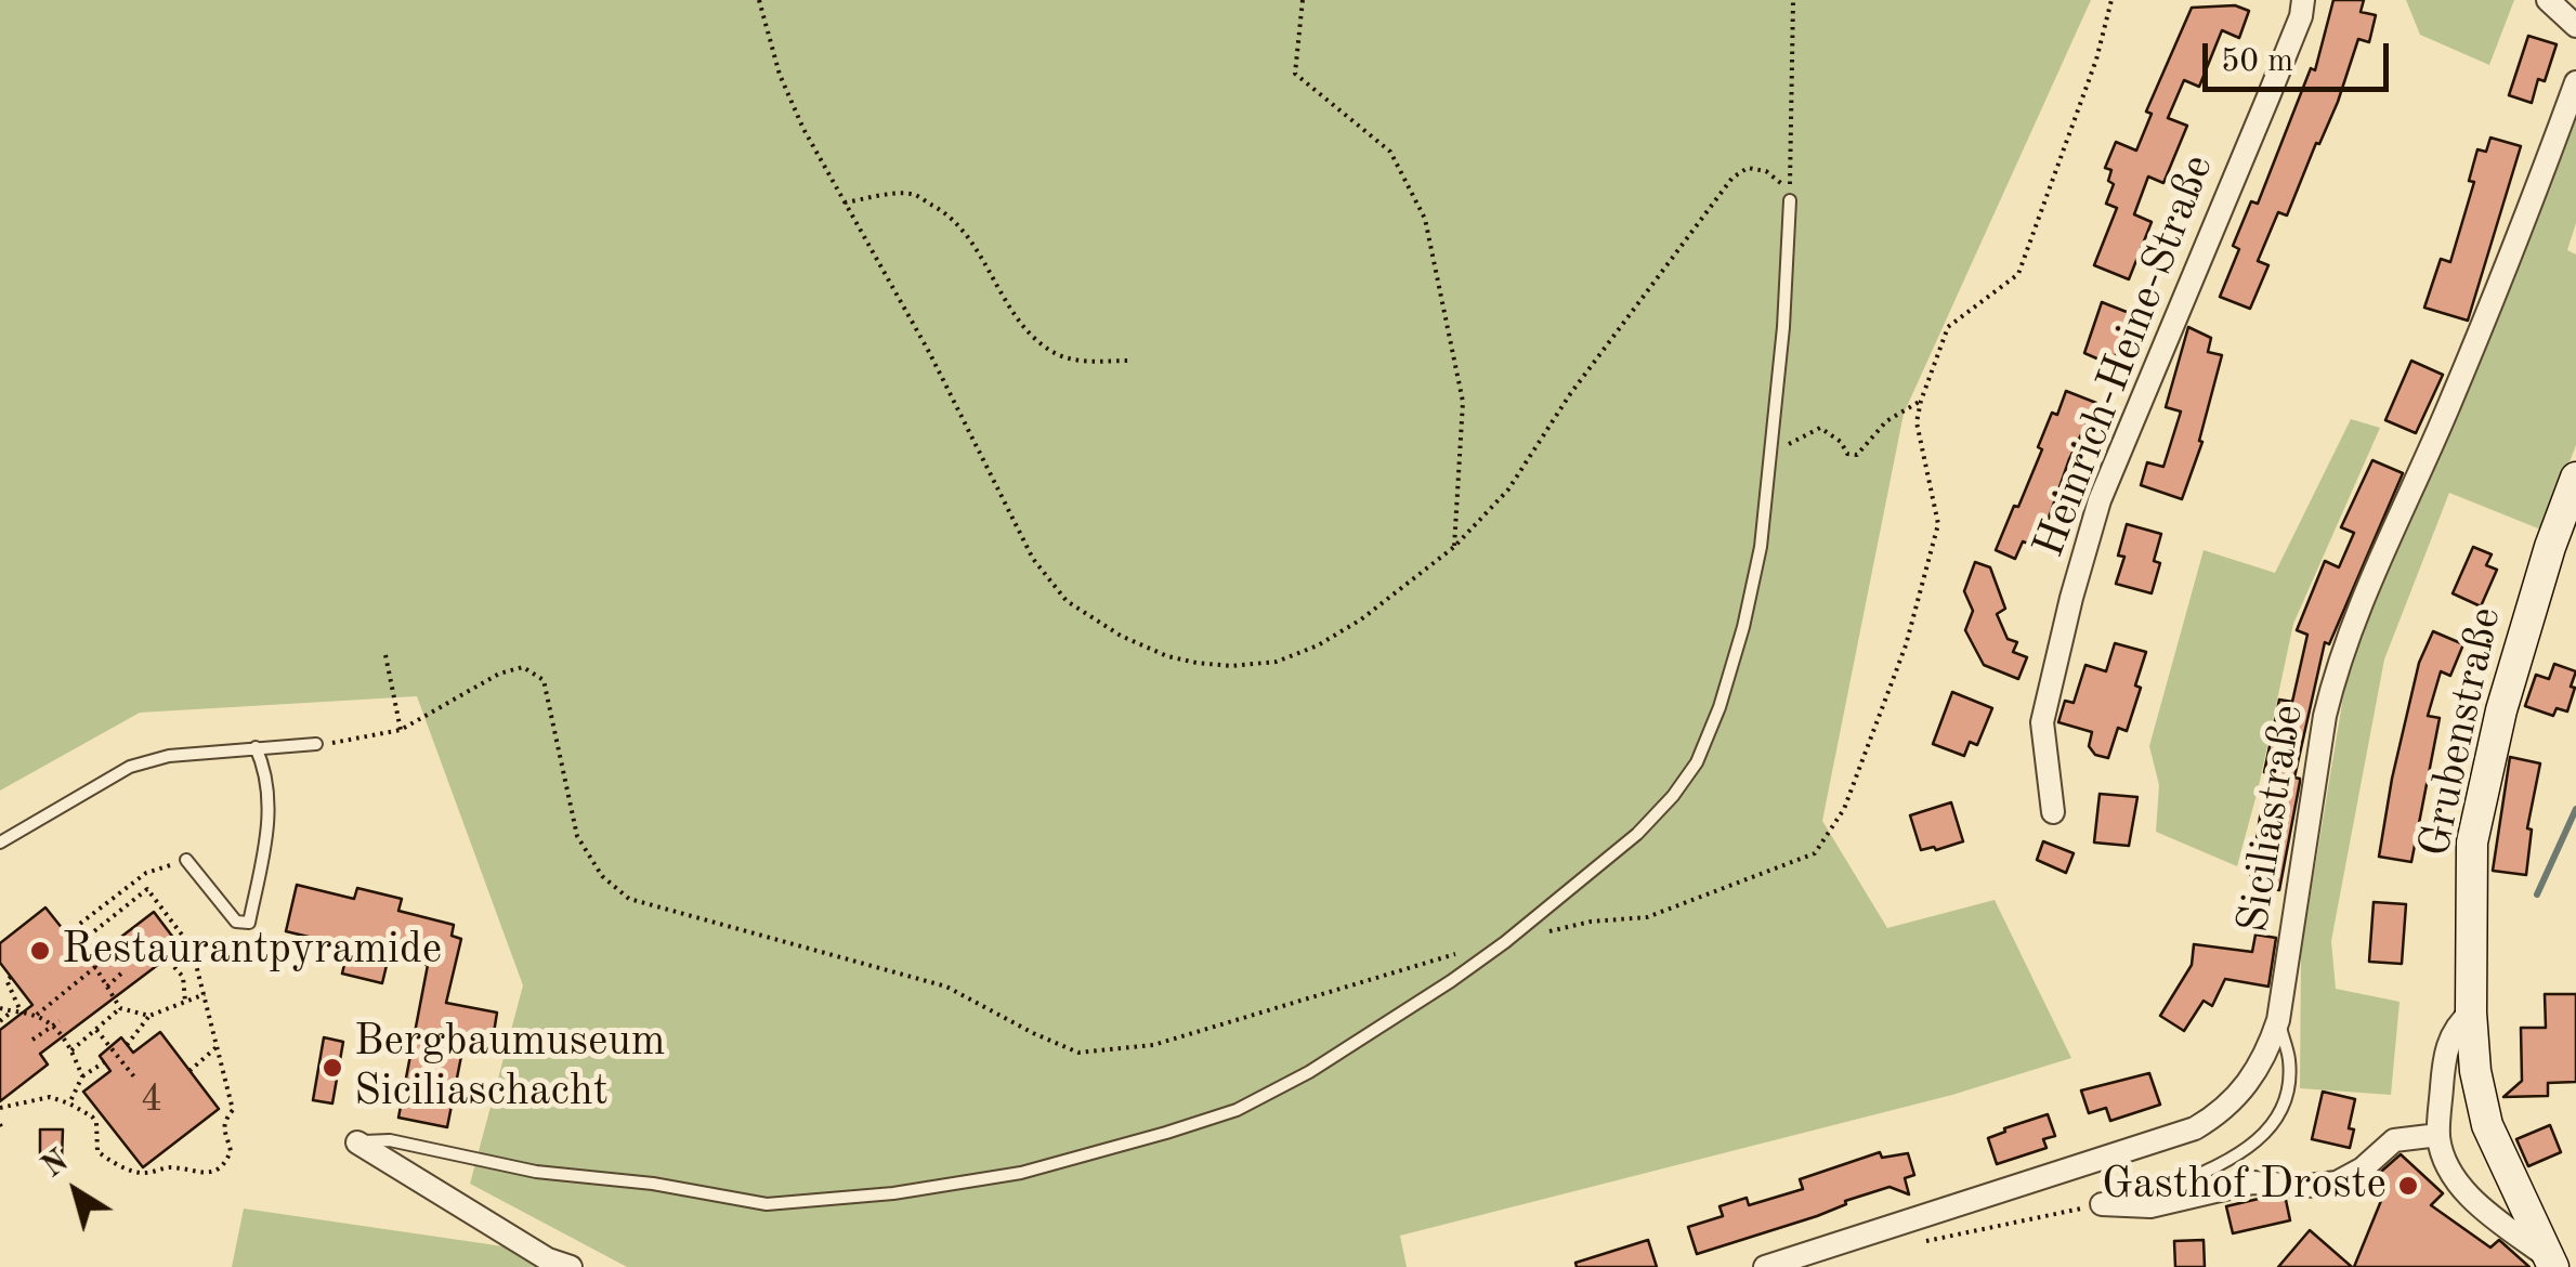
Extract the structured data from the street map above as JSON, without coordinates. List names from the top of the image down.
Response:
{
  "streets": {
    "main road": ["Grubenstraße"],
    "street": ["Heinrich-Heine-Straße", "Siciliastraße"]
  },
  "places": ["Restaurantpyramide", "Bergbaumuseum Siciliaschacht", "Gasthof Droste"],
  "house_numbers": ["4"],
  "scale_bar": "50 m",
  "north": "top left"
}
